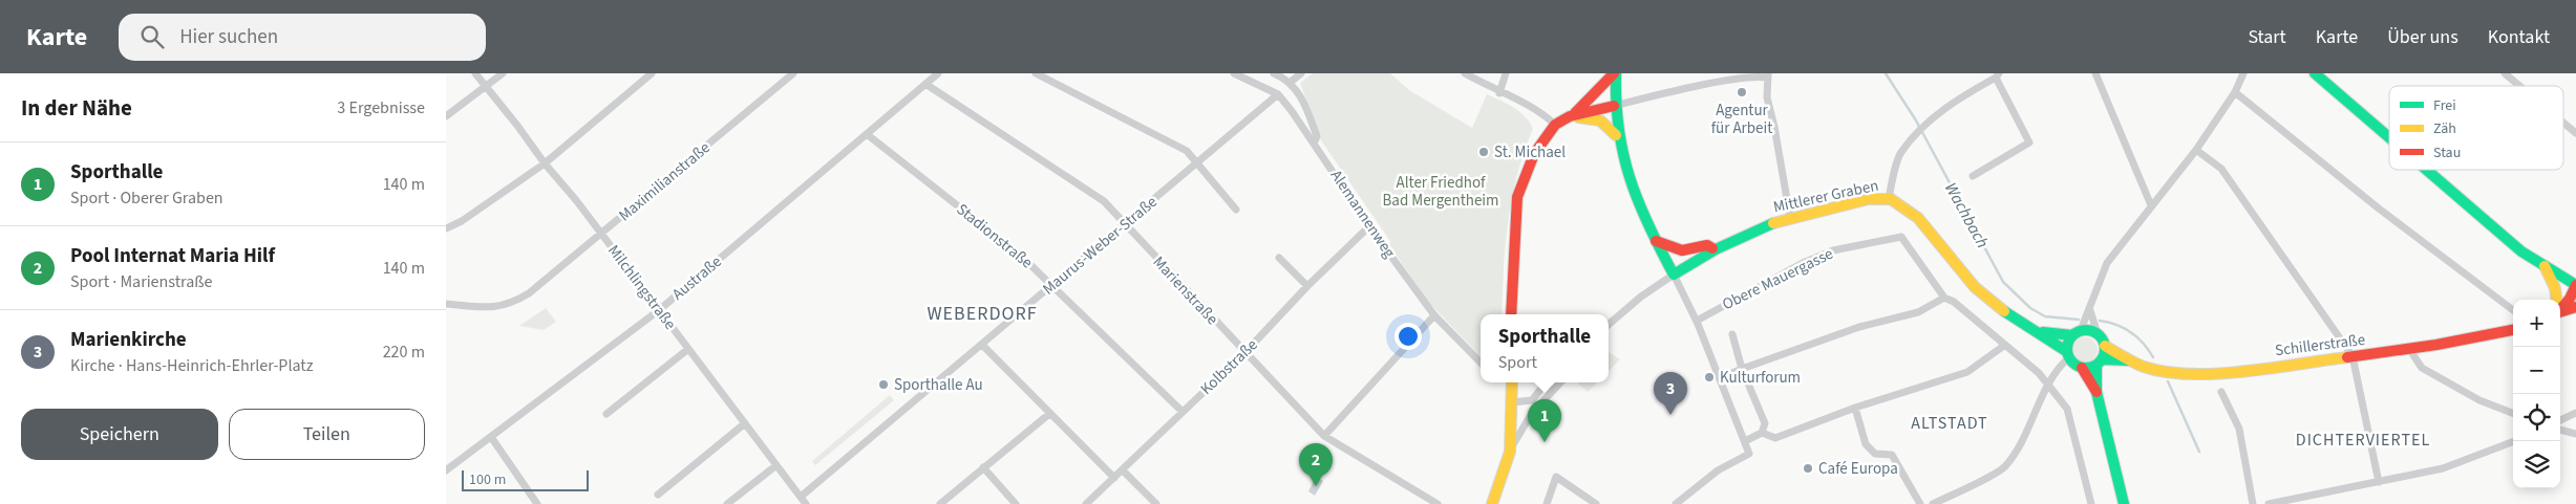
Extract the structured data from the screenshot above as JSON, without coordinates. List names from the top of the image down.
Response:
{
  "streets": {
    "street": [
      "Maximilianstraße",
      "Mittlerer Graben",
      "Alemannenweg",
      "Stadionstraße",
      "Maurus-Weber-Straße",
      "Austraße",
      "Obere Mauergasse",
      "Milchlingstraße",
      "Marienstraße",
      "Schillerstraße",
      "Kolbstraße"
    ]
  },
  "crossings": [
    ["Maximilianstraße", "Milchlingstraße"],
    ["Mittlerer Graben", "Schillerstraße"],
    ["Alemannenweg", "Maurus-Weber-Straße"],
    ["Alemannenweg", "Kolbstraße"],
    ["Stadionstraße", "Maurus-Weber-Straße"],
    ["Stadionstraße", "Austraße"],
    ["Stadionstraße", "Kolbstraße"],
    ["Maurus-Weber-Straße", "Milchlingstraße"],
    ["Maurus-Weber-Straße", "Marienstraße"],
    ["Austraße", "Milchlingstraße"],
    ["Austraße", "Marienstraße"],
    ["Marienstraße", "Kolbstraße"]
  ],
  "districts": ["WEBERDORF", "ALTSTADT", "DICHTERVIERTEL"],
  "water": ["Wachbach"],
  "parks": ["Alter Friedhof Bad Mergentheim"],
  "places": [
    "Agentur für Arbeit",
    "St. Michael",
    "Kulturforum",
    "Sporthalle Au",
    "Café Europa"
  ],
  "legend": ["Frei", "Zäh", "Stau"],
  "scale_bar": "100 m",
  "page": {
    "header": "Karte",
    "search": "Hier suchen",
    "nav": [
      "Start",
      "Karte",
      "Über uns",
      "Kontakt"
    ],
    "heading": ["In der Nähe", "3 Ergebnisse"],
    "list": [
      {
        "mark": "1",
        "name": "Sporthalle",
        "note": "Sport · Oberer Graben",
        "value": "140 m"
      },
      {
        "mark": "2",
        "name": "Pool Internat Maria Hilf",
        "note": "Sport · Marienstraße",
        "value": "140 m"
      },
      {
        "mark": "3",
        "name": "Marienkirche",
        "note": "Kirche · Hans-Heinrich-Ehrler-Platz",
        "value": "220 m"
      }
    ],
    "map_buttons": ["+", "−"],
    "popup": ["Sporthalle", "Sport"],
    "pins": ["3", "1", "2"],
    "buttons": ["Speichern", "Teilen"],
    "scale": "100 m"
  }
}
